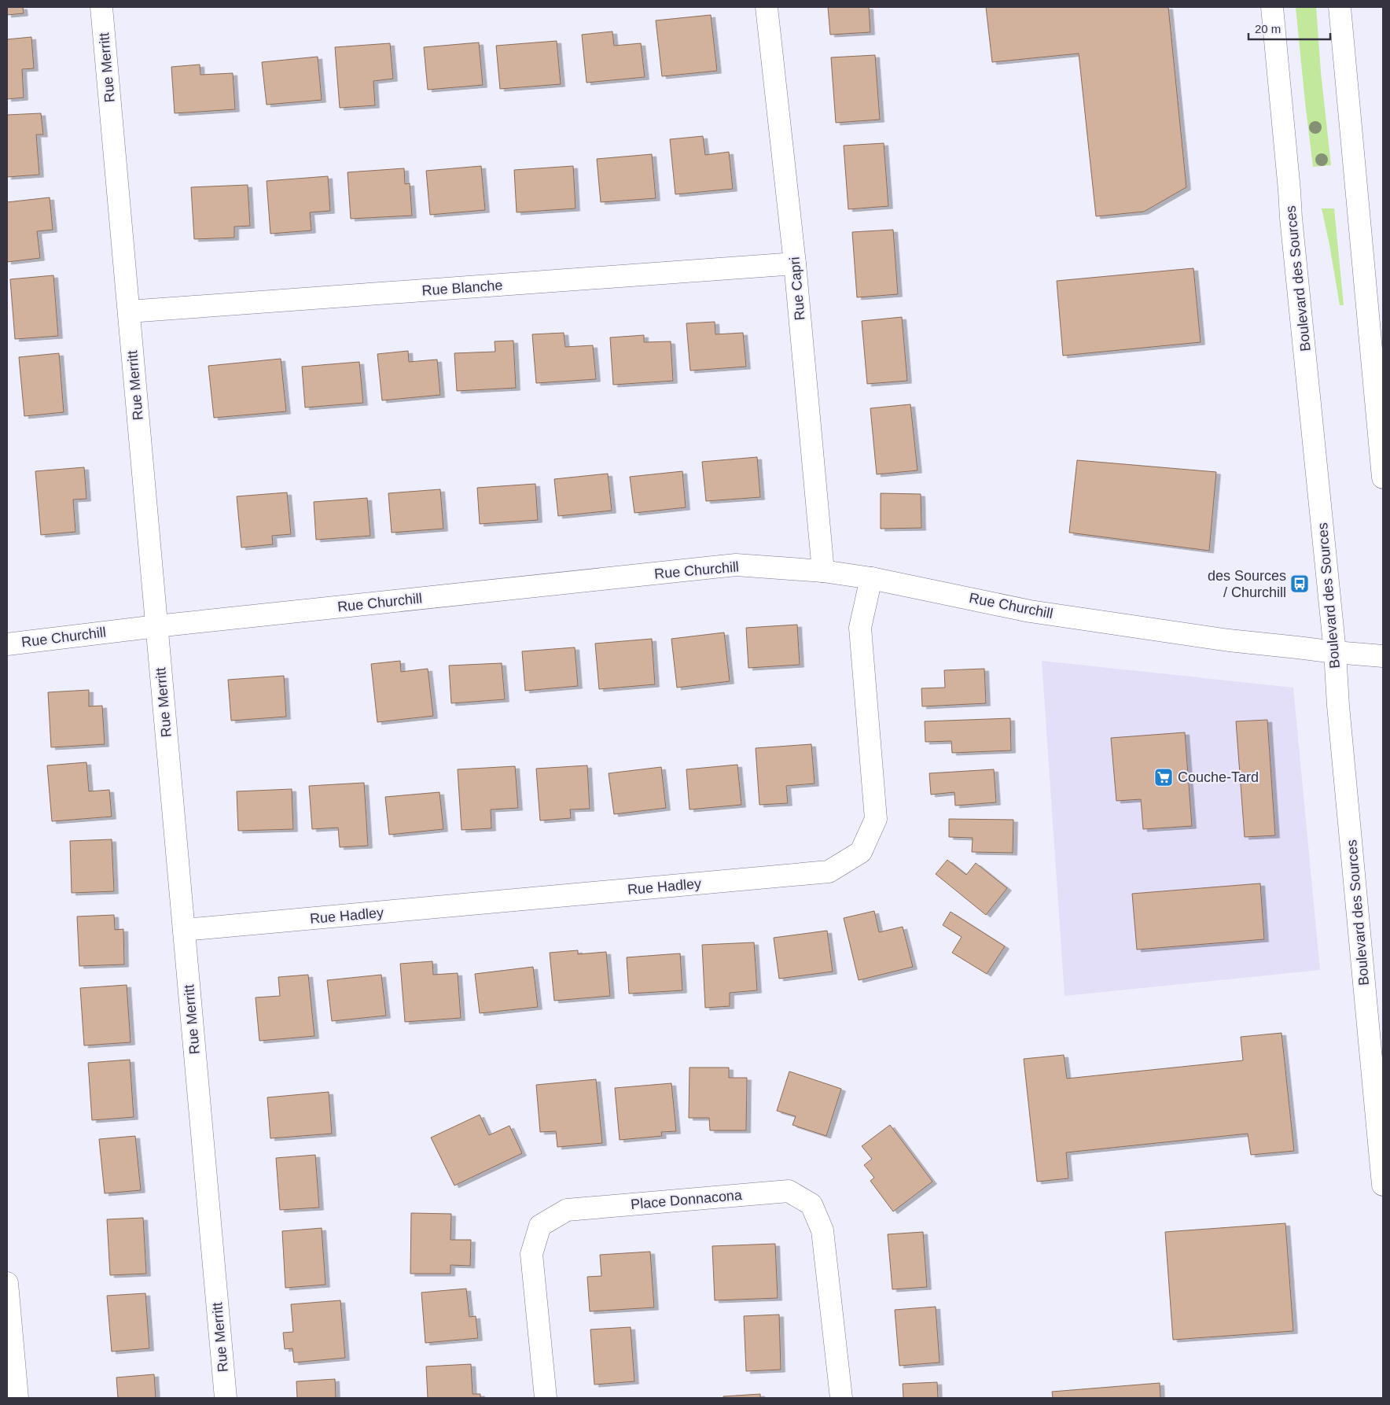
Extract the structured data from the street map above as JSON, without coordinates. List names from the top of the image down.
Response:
{
  "streets": {
    "street": [
      "Rue Merritt",
      "Boulevard des Sources",
      "Rue Blanche",
      "Rue Capri",
      "Rue Churchill",
      "Rue Hadley",
      "Place Donnacona"
    ]
  },
  "crossings": [
    ["Rue Merritt", "Rue Blanche"],
    ["Rue Merritt", "Rue Churchill"],
    ["Rue Merritt", "Rue Hadley"],
    ["Boulevard des Sources", "Rue Churchill"],
    ["Rue Blanche", "Rue Capri"],
    ["Rue Capri", "Rue Churchill"],
    ["Rue Churchill", "Rue Hadley"]
  ],
  "places": {
    "bus stop": ["des Sources / Churchill"],
    "supermarket": ["Couche-Tard"]
  },
  "scale_bar": "20 m"
}
